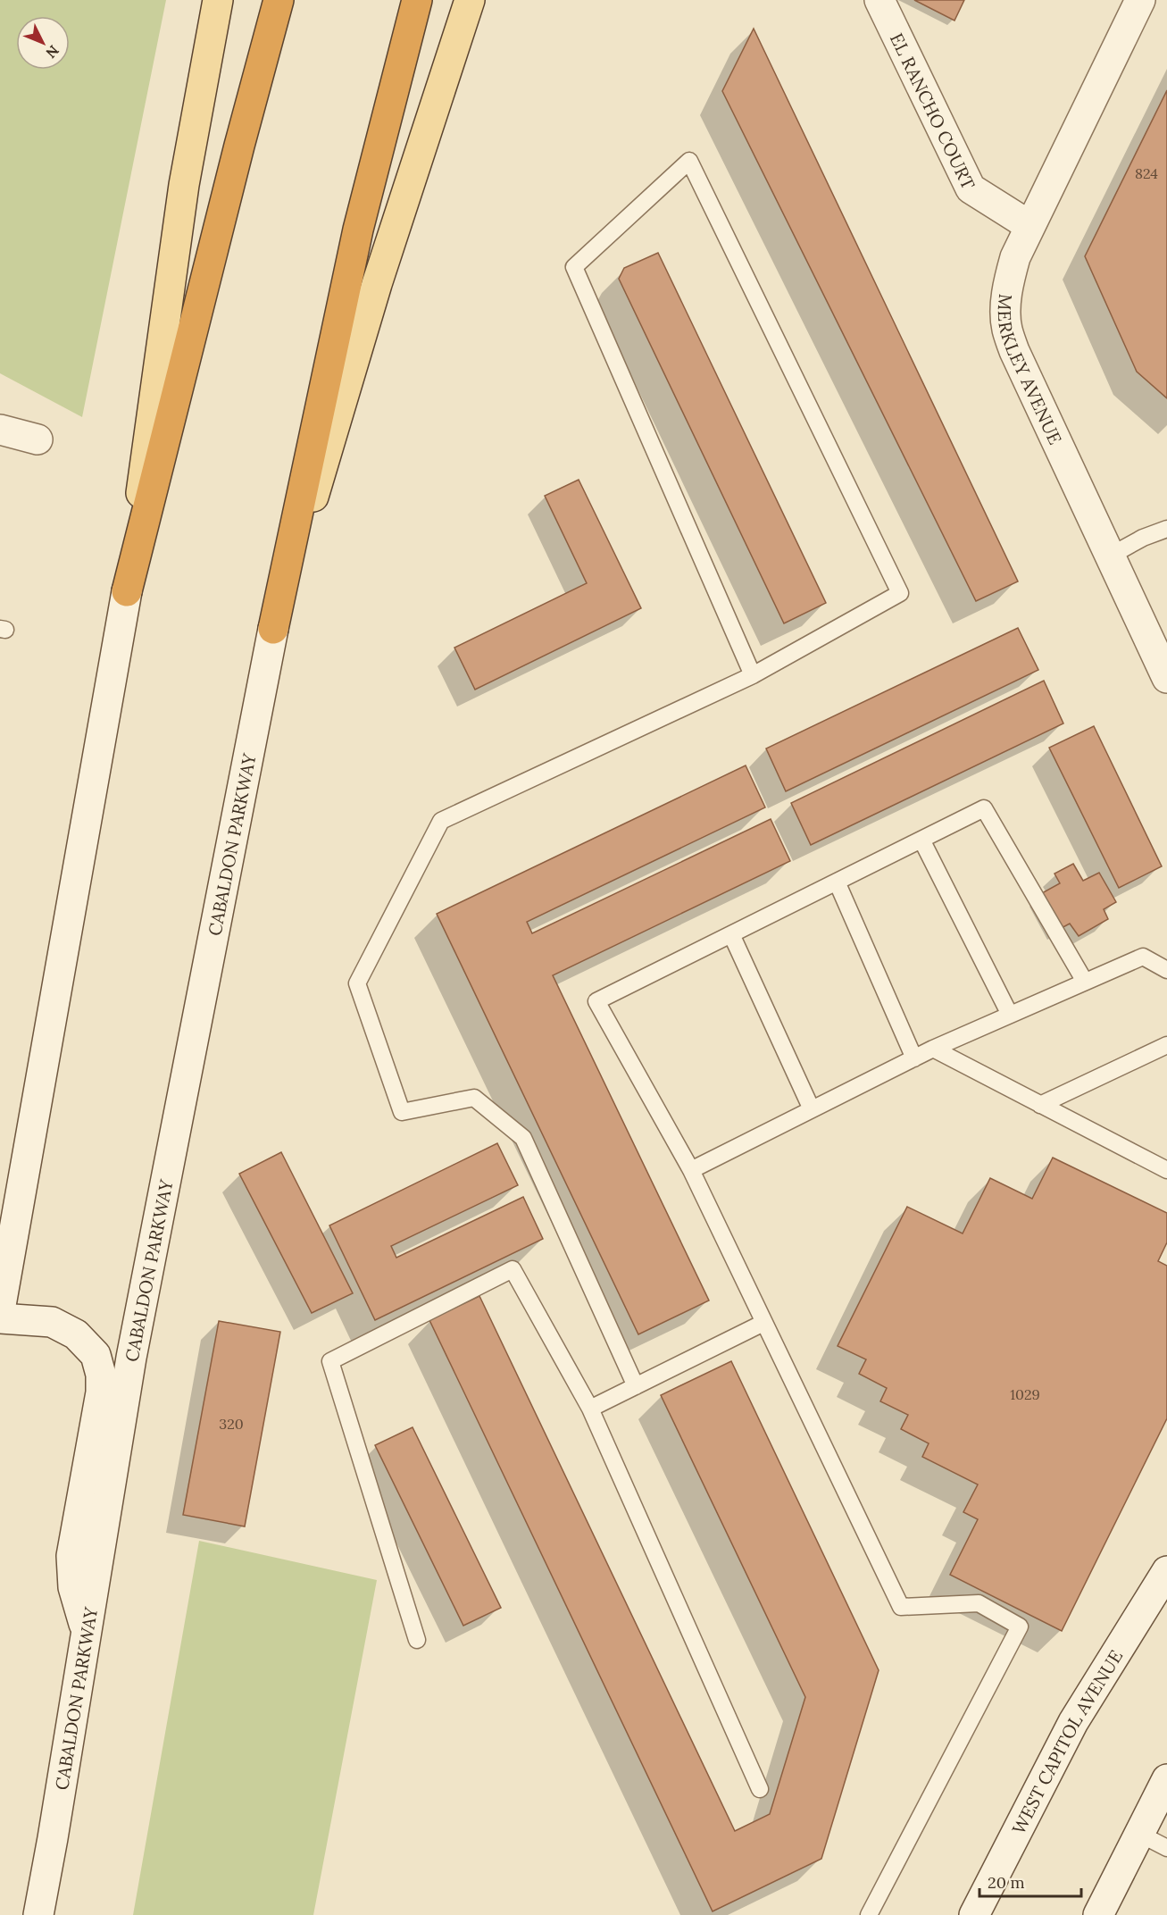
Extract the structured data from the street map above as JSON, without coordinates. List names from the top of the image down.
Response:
{
  "streets": {
    "main road": [
      "EL RANCHO COURT",
      "MERKLEY AVENUE",
      "CABALDON PARKWAY",
      "WEST CAPITOL AVENUE"
    ]
  },
  "crossings": [
    ["EL RANCHO COURT", "MERKLEY AVENUE"]
  ],
  "house_numbers": ["824", "1029", "320"],
  "scale_bar": "20 m",
  "north": "bottom right"
}
